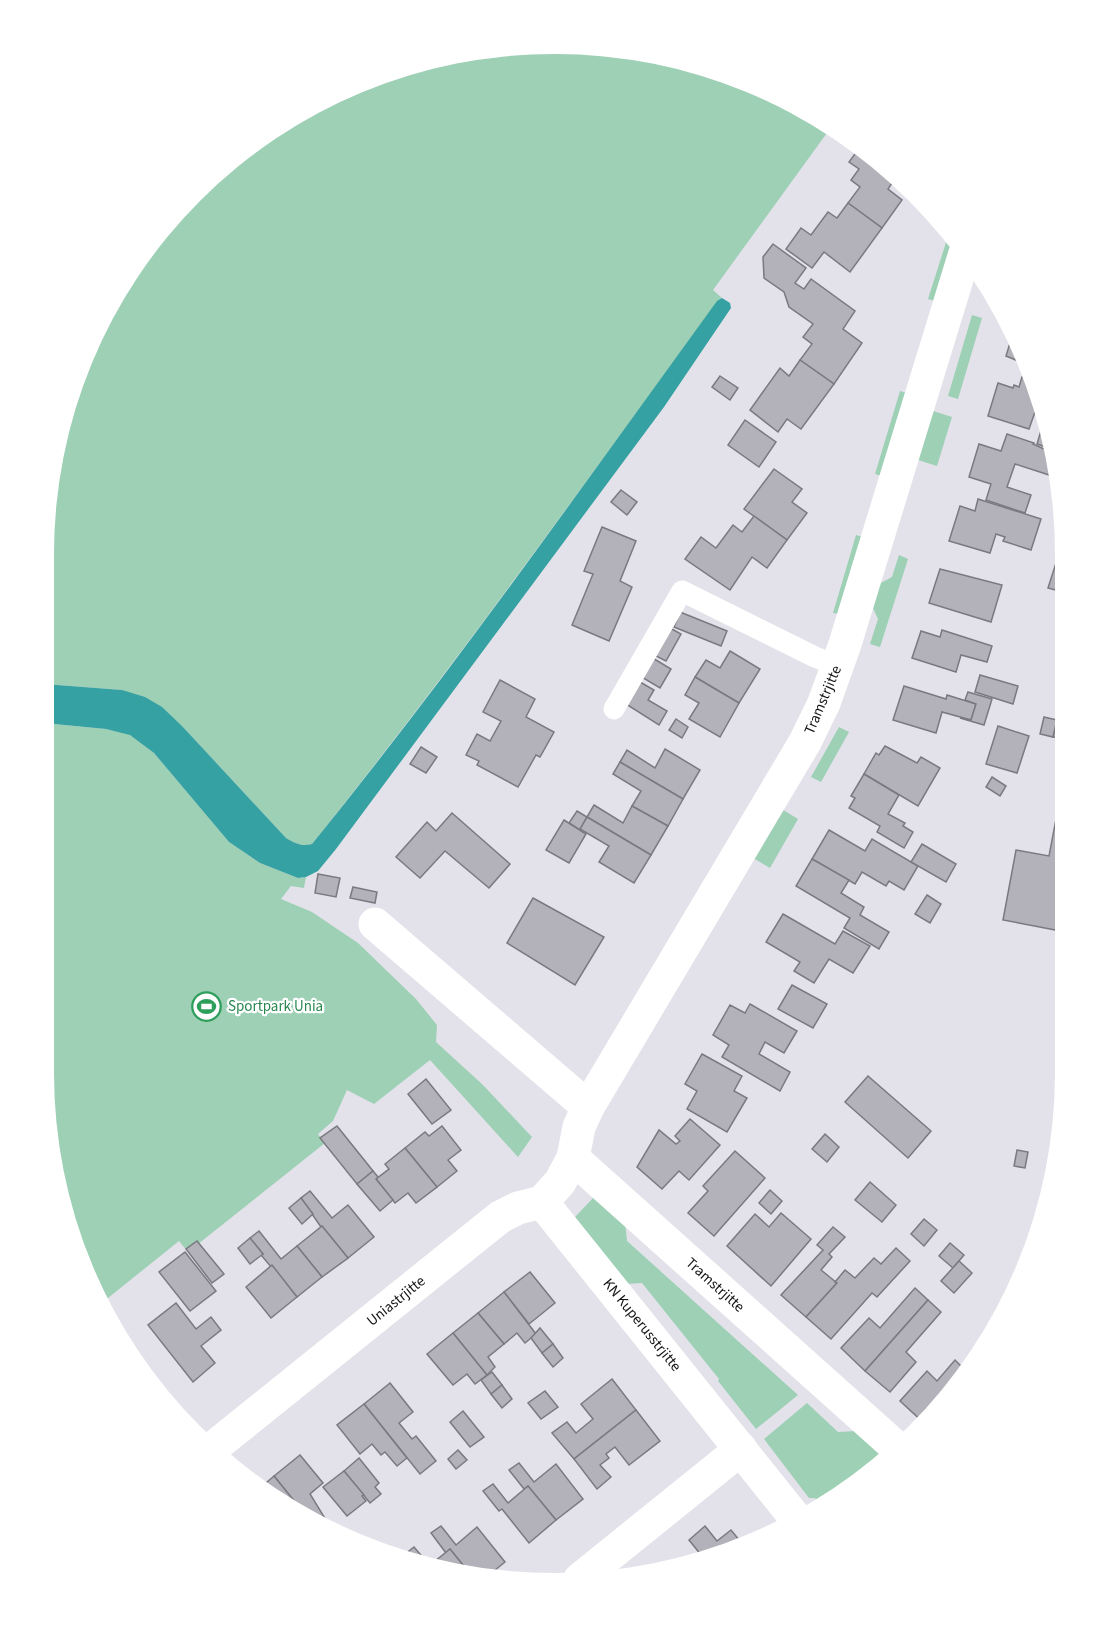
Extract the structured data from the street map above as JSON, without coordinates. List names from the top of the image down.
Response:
{
  "streets": {
    "street": ["Tramstrjitte", "Uniastrjitte", "KN Kuperusstrjitte"]
  },
  "crossings": [
    ["Uniastrjitte", "KN Kuperusstrjitte"]
  ],
  "places": {
    "sports": ["Sportpark Unia"]
  }
}
